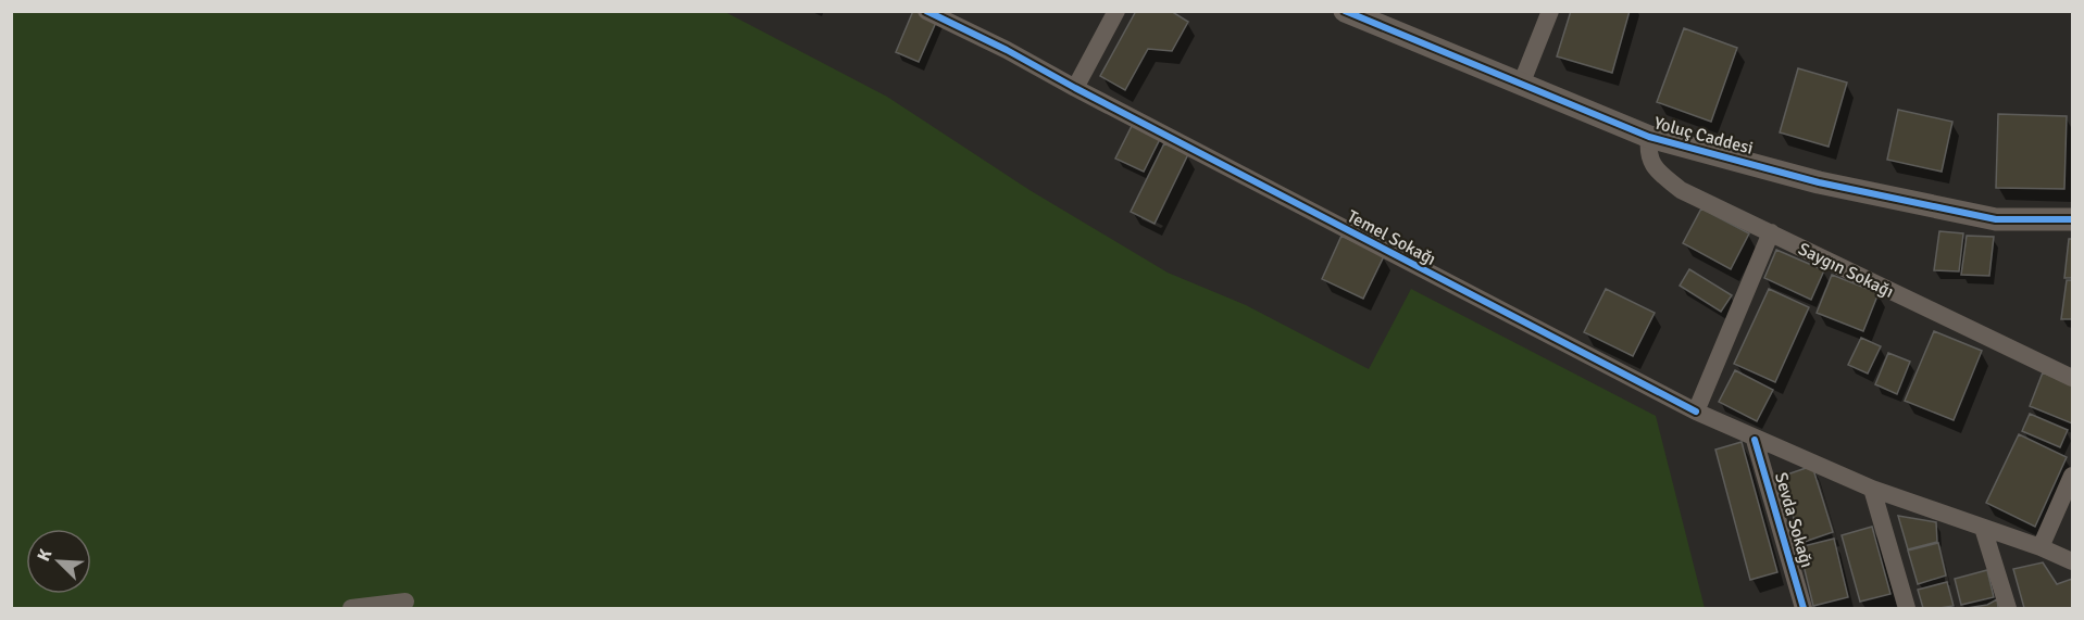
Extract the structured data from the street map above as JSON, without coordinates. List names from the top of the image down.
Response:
{
  "streets": {
    "street": [
      "Yoluç Caddesi",
      "Temel Sokağı",
      "Saygın Sokağı",
      "Sevda Sokağı"
    ]
  },
  "crossings": [
    ["Yoluç Caddesi", "Saygın Sokağı"],
    ["Temel Sokağı", "Sevda Sokağı"]
  ],
  "north": "top left"
}
